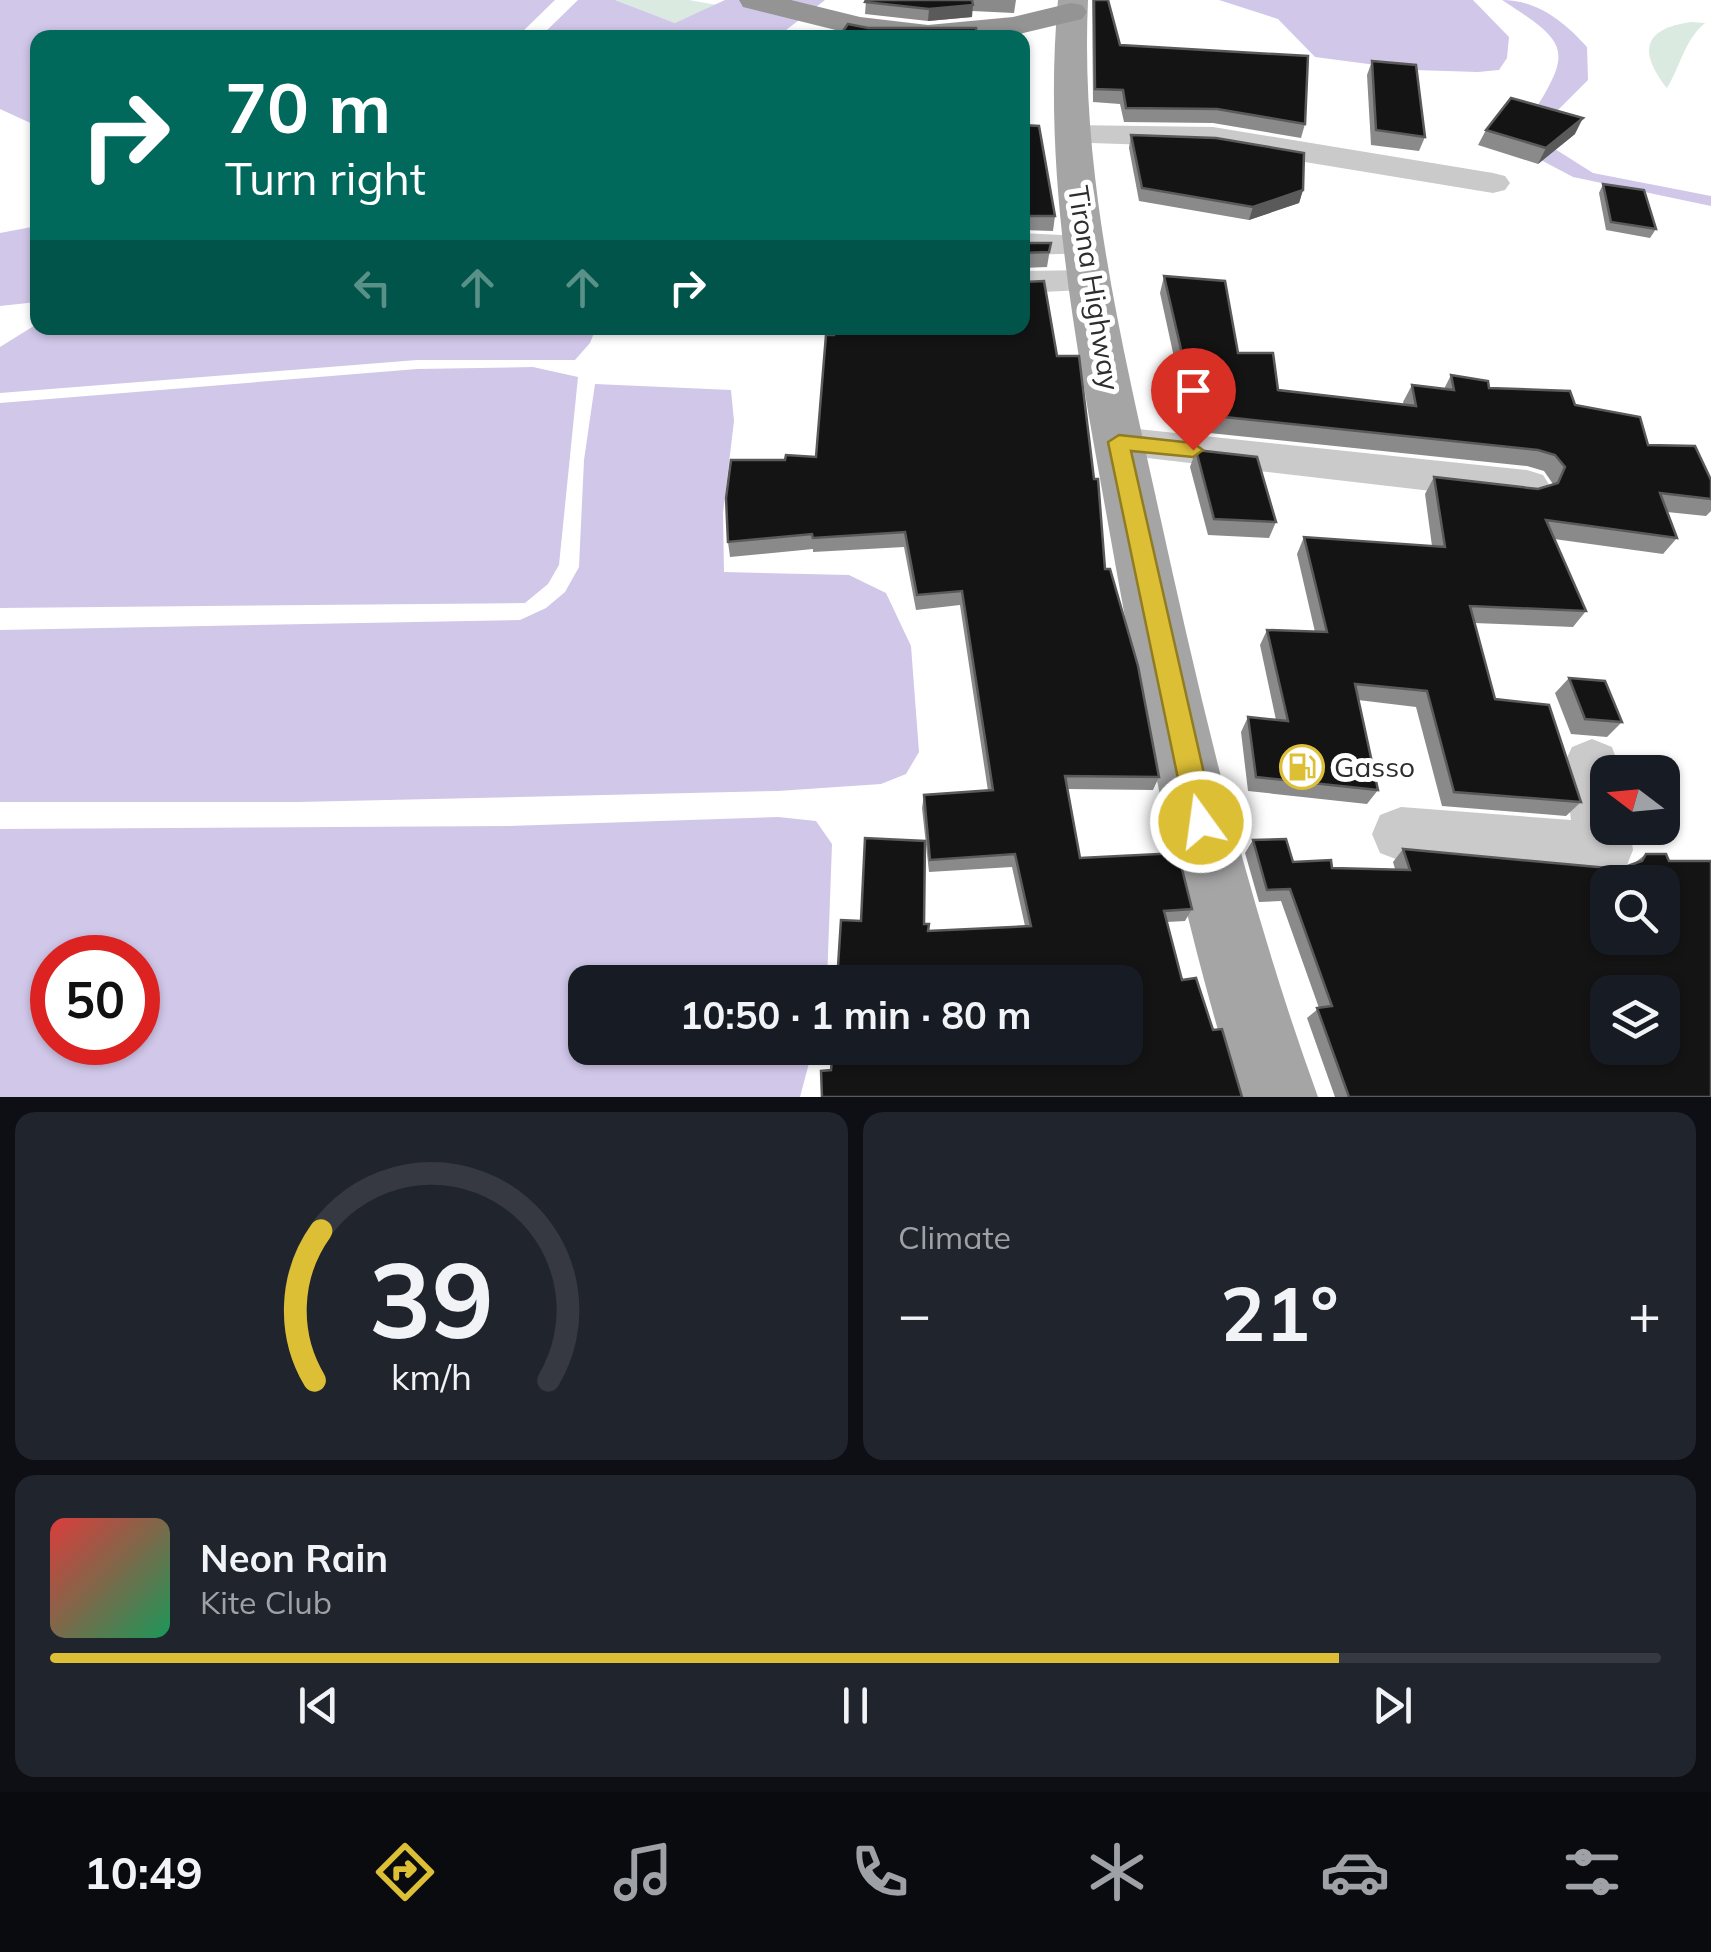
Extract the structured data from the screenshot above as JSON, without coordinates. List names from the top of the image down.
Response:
{
  "streets": {
    "main road": ["Tirona Highway"]
  },
  "places": {
    "fuel station": ["Gasso"]
  },
  "north": "left",
  "page": {
    "turn": ["70 m", "Turn right"],
    "limit": "50",
    "trip": "10:50 · 1 min · 80 m",
    "tile": "Climate",
    "heat": ["−", "21°", "+"],
    "song": ["Neon Rain", "Kite Club"],
    "tabs": "10:49",
    "gauge": ["39", "km/h"]
  }
}
